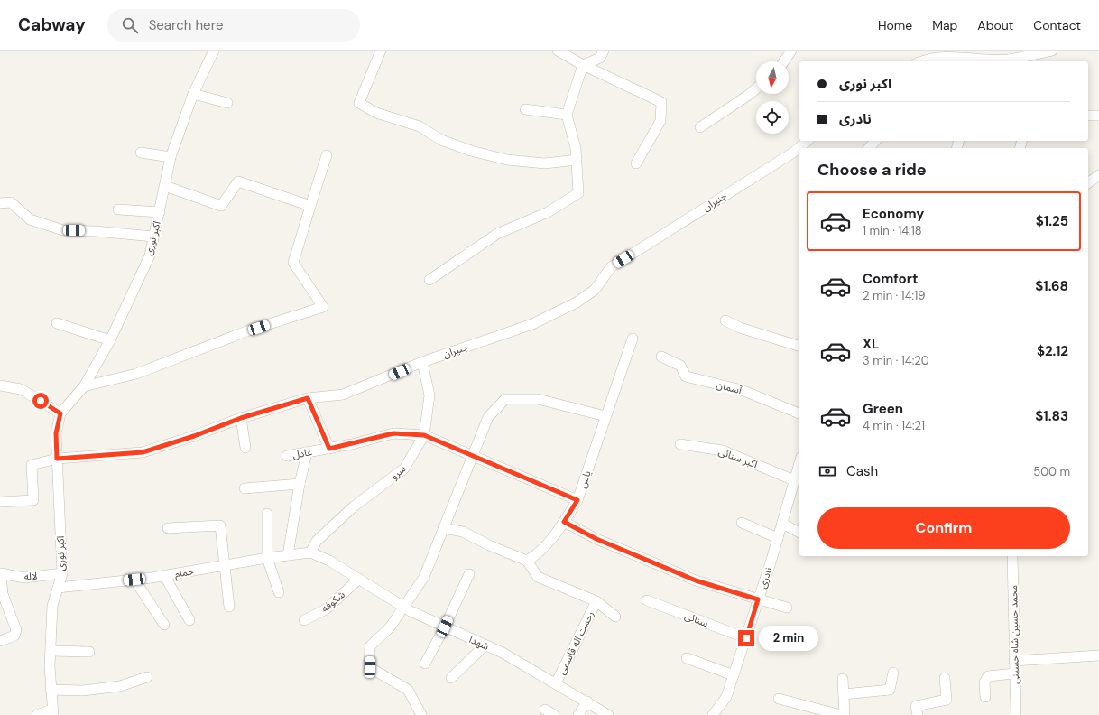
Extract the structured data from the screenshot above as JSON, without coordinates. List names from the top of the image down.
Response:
{
  "streets": {
    "street": [
      "جنیران",
      "اکبر نوری",
      "آسمان",
      "عادل",
      "اکبر سنائی",
      "سرو",
      "یاس",
      "حمام",
      "لاله",
      "نادری",
      "شکوفه",
      "سنائی",
      "محمد حسین شاه حسینی",
      "شهدا",
      "رحمت اله قاسمی"
    ]
  },
  "crossings": [
    ["جنیران", "اکبر نوری"],
    ["جنیران", "سرو"],
    ["اکبر نوری", "حمام"],
    ["اکبر نوری", "لاله"],
    ["عادل", "سرو"],
    ["عادل", "یاس"],
    ["اکبر سنائی", "نادری"],
    ["سرو", "حمام"],
    ["سرو", "شهدا"],
    ["حمام", "شهدا"],
    ["نادری", "سنائی"],
    ["شکوفه", "شهدا"],
    ["شهدا", "رحمت اله قاسمی"]
  ],
  "north": "bottom",
  "page": {
    "header": "Cabway",
    "search": "Search here",
    "nav": [
      "Home",
      "Map",
      "About",
      "Contact"
    ],
    "banner": ["اکبر نوری", "نادری"],
    "heading": "Choose a ride",
    "list": [
      {
        "name": "Economy",
        "note": "1 min · 14:18",
        "value": "$1.25"
      },
      {
        "name": "Comfort",
        "note": "2 min · 14:19",
        "value": "$1.68"
      },
      {
        "name": "XL",
        "note": "3 min · 14:20",
        "value": "$2.12"
      },
      {
        "name": "Green",
        "note": "4 min · 14:21",
        "value": "$1.83"
      }
    ],
    "pay": ["Cash", "500 m"],
    "buttons": "Confirm",
    "bubble": "2 min"
  }
}
